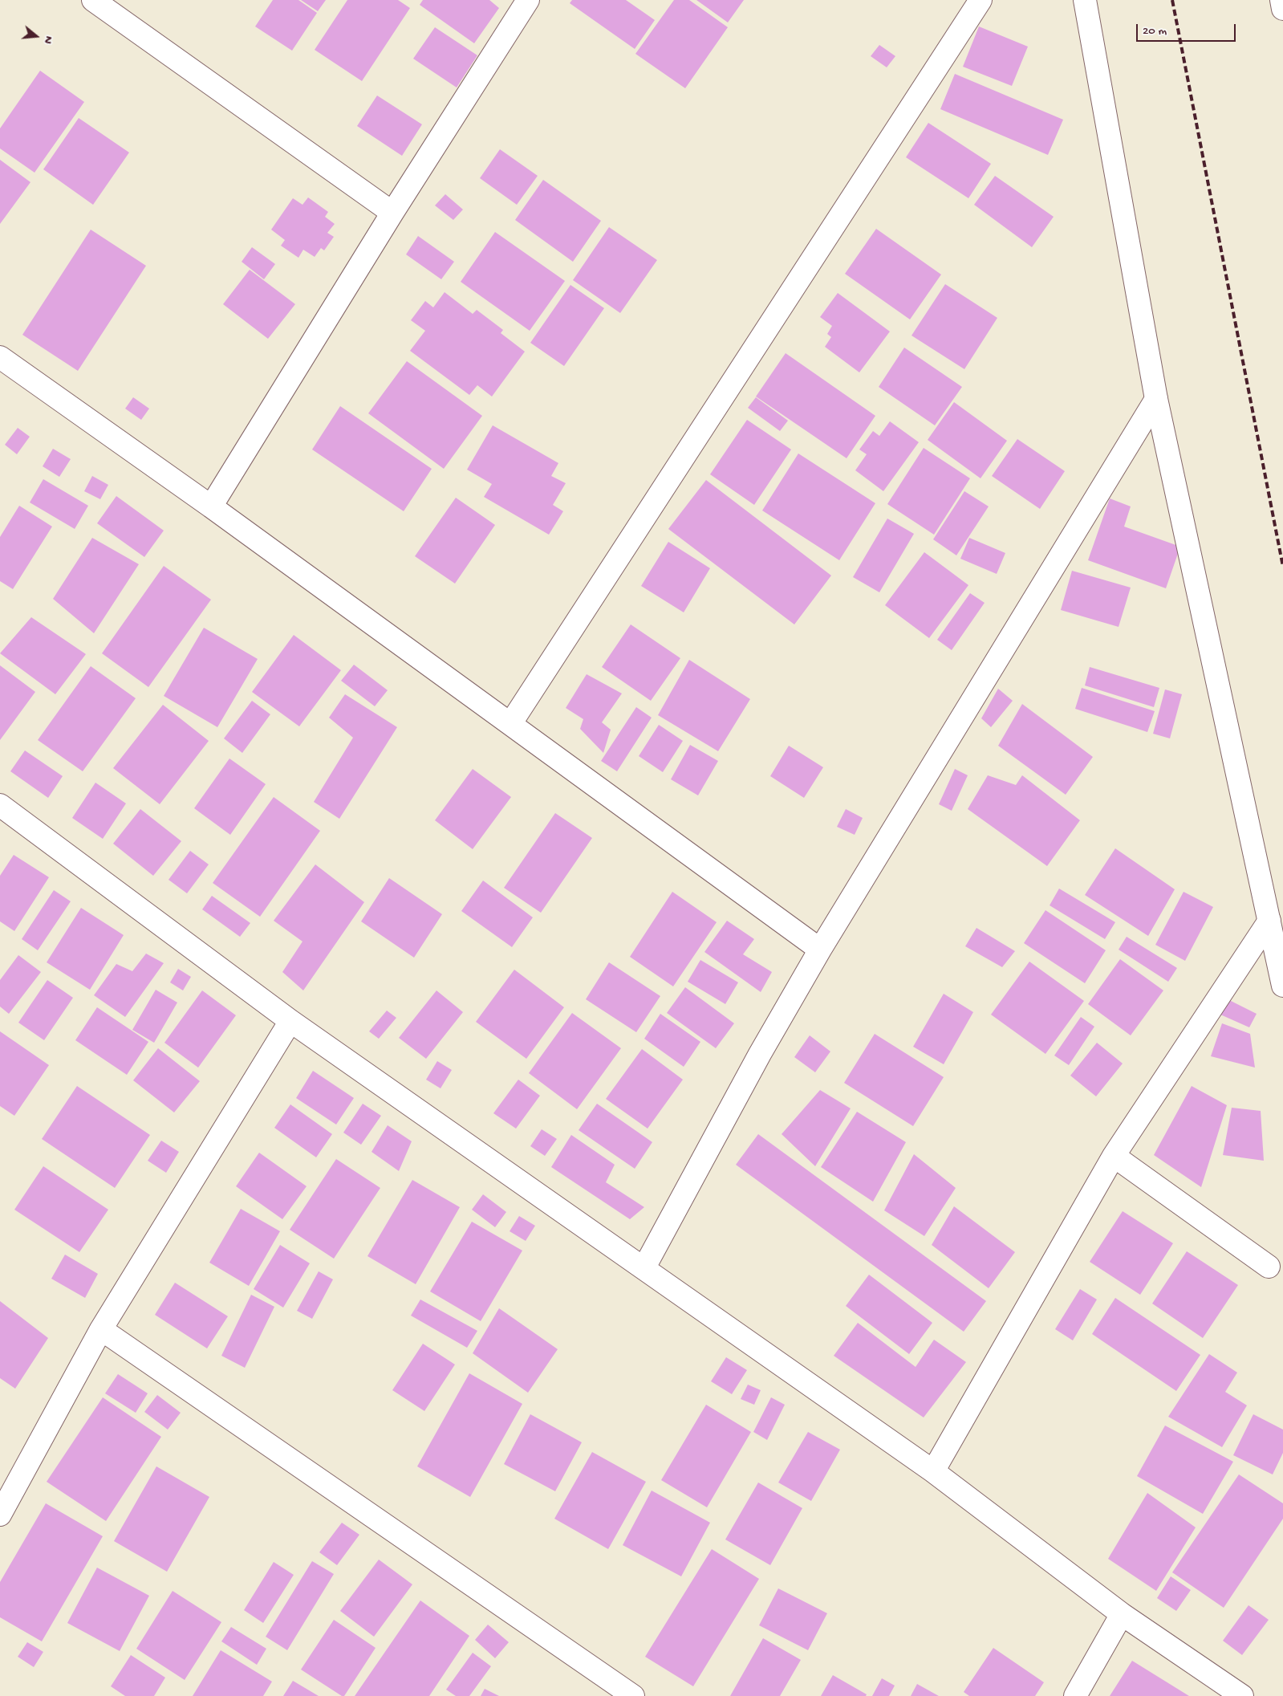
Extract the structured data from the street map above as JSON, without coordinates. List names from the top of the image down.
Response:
{
  "scale_bar": "20 m",
  "north": "right"
}
